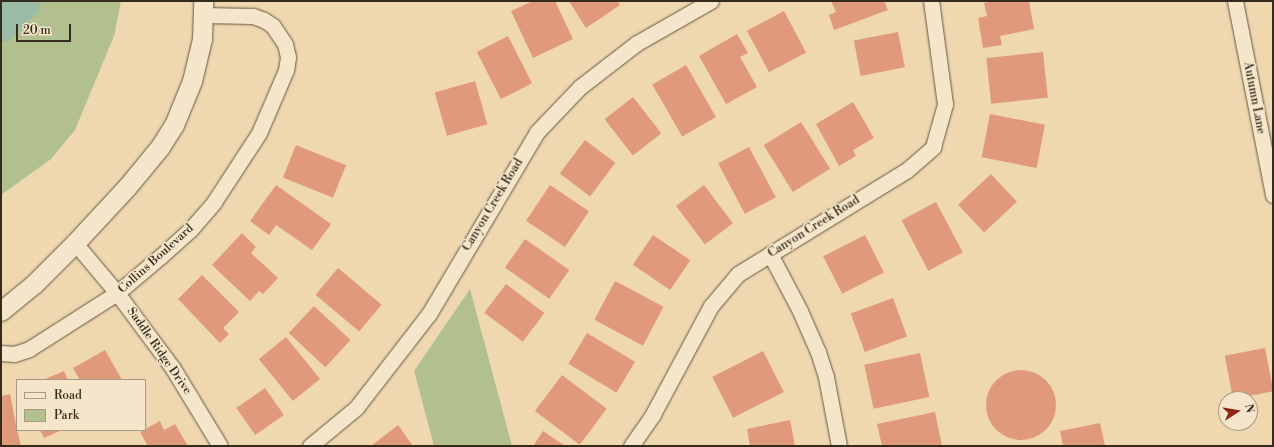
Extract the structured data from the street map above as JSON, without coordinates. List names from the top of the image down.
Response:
{
  "streets": {
    "street": [
      "Autumn Lane",
      "Canyon Creek Road",
      "Collins Boulevard",
      "Saddle Ridge Drive"
    ]
  },
  "crossings": [
    ["Collins Boulevard", "Saddle Ridge Drive"]
  ],
  "legend": ["Road", "Park"],
  "scale_bar": "20 m",
  "north": "right"
}
